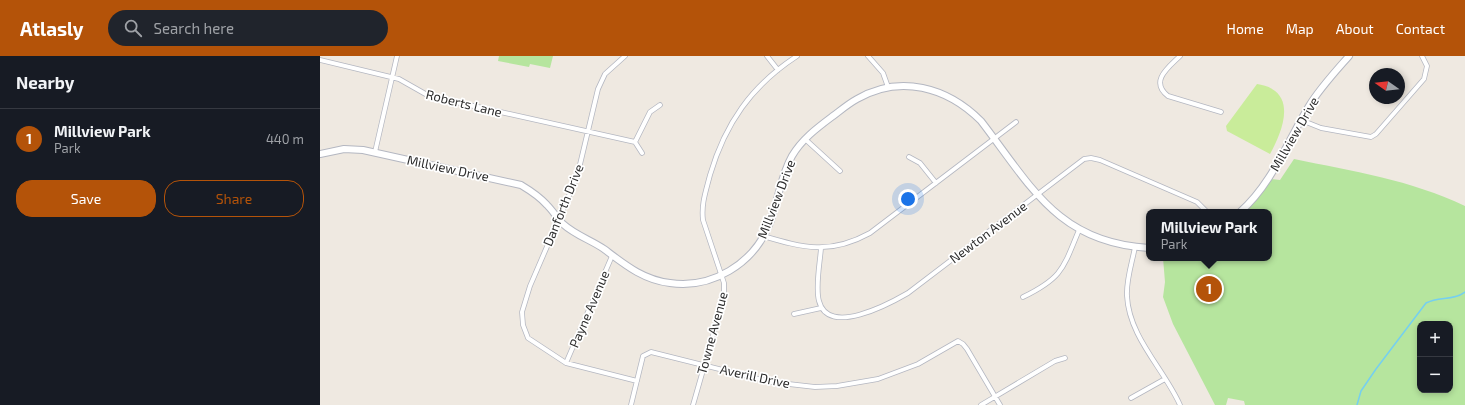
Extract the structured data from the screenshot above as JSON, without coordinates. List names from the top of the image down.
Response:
{
  "streets": {
    "street": [
      "Roberts Lane",
      "Millview Drive",
      "Danforth Drive",
      "Newton Avenue",
      "Payne Avenue",
      "Towne Avenue",
      "Averill Drive"
    ]
  },
  "crossings": [
    ["Roberts Lane", "Danforth Drive"],
    ["Millview Drive", "Danforth Drive"],
    ["Millview Drive", "Newton Avenue"],
    ["Millview Drive", "Payne Avenue"],
    ["Millview Drive", "Towne Avenue"],
    ["Danforth Drive", "Payne Avenue"],
    ["Towne Avenue", "Averill Drive"]
  ],
  "north": "left",
  "page": {
    "header": "Atlasly",
    "search": "Search here",
    "nav": [
      "Home",
      "Map",
      "About",
      "Contact"
    ],
    "heading": "Nearby",
    "list": [
      {
        "mark": "1",
        "name": "Millview Park",
        "note": "Park",
        "value": "440 m"
      }
    ],
    "buttons": ["Save", "Share"],
    "popup": ["Millview Park", "Park"],
    "pins": "1",
    "map_buttons": ["+", "−"]
  }
}
